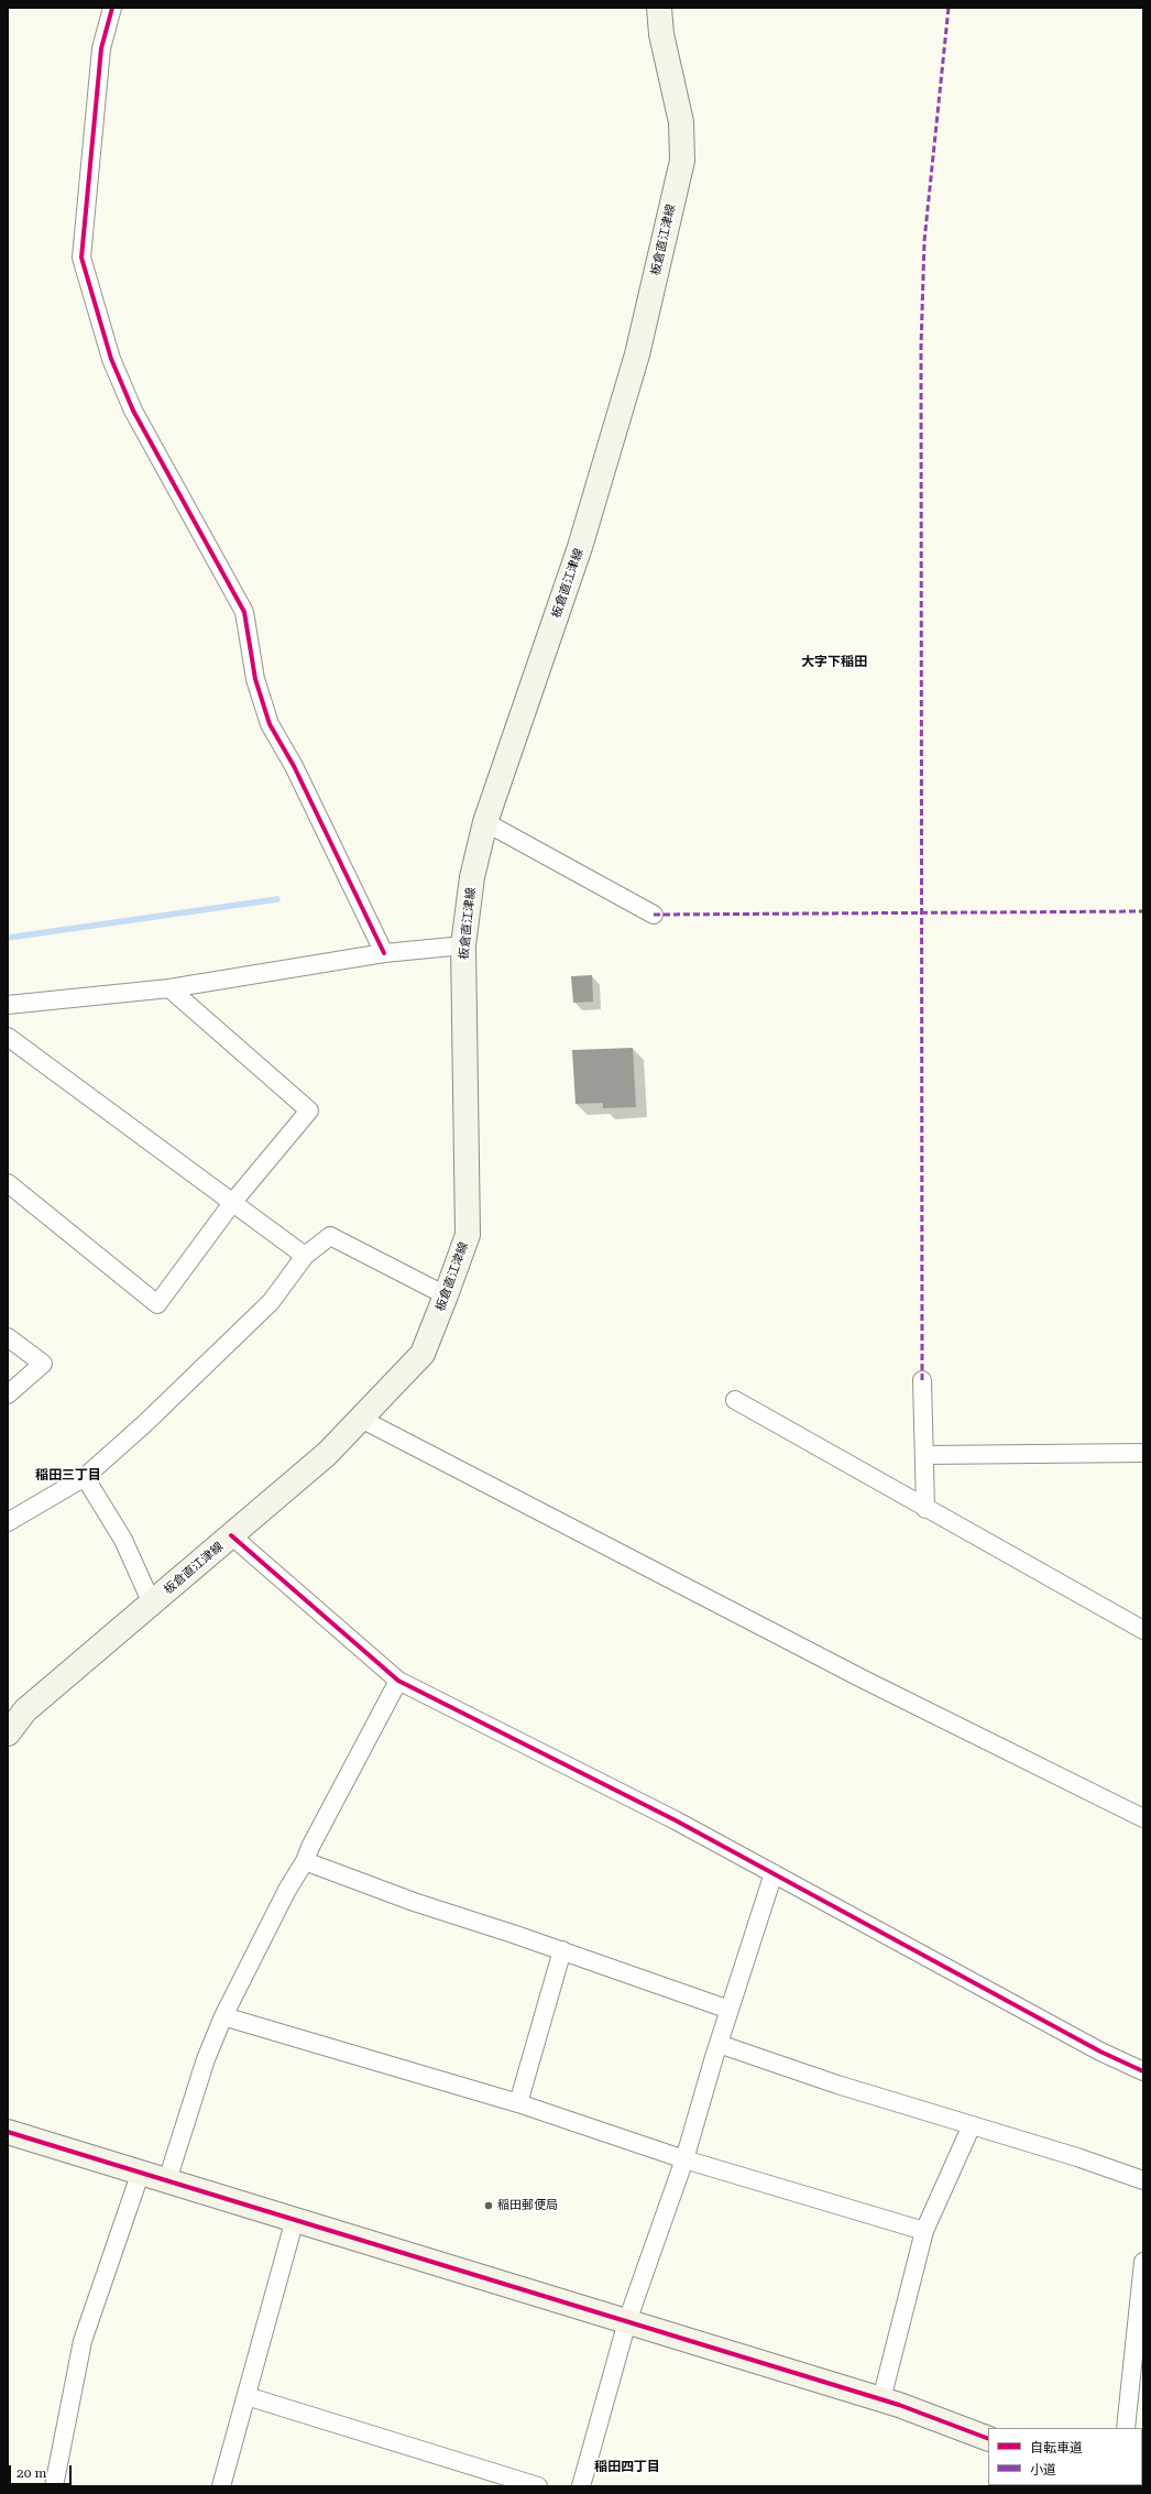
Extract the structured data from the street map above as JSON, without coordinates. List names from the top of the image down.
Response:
{
  "streets": {
    "main road": ["板倉直江津線"]
  },
  "districts": ["大字下稲田", "稲田三丁目", "稲田四丁目"],
  "places": ["稲田郵便局"],
  "legend": ["自転車道", "小道"],
  "scale_bar": "20 m"
}
